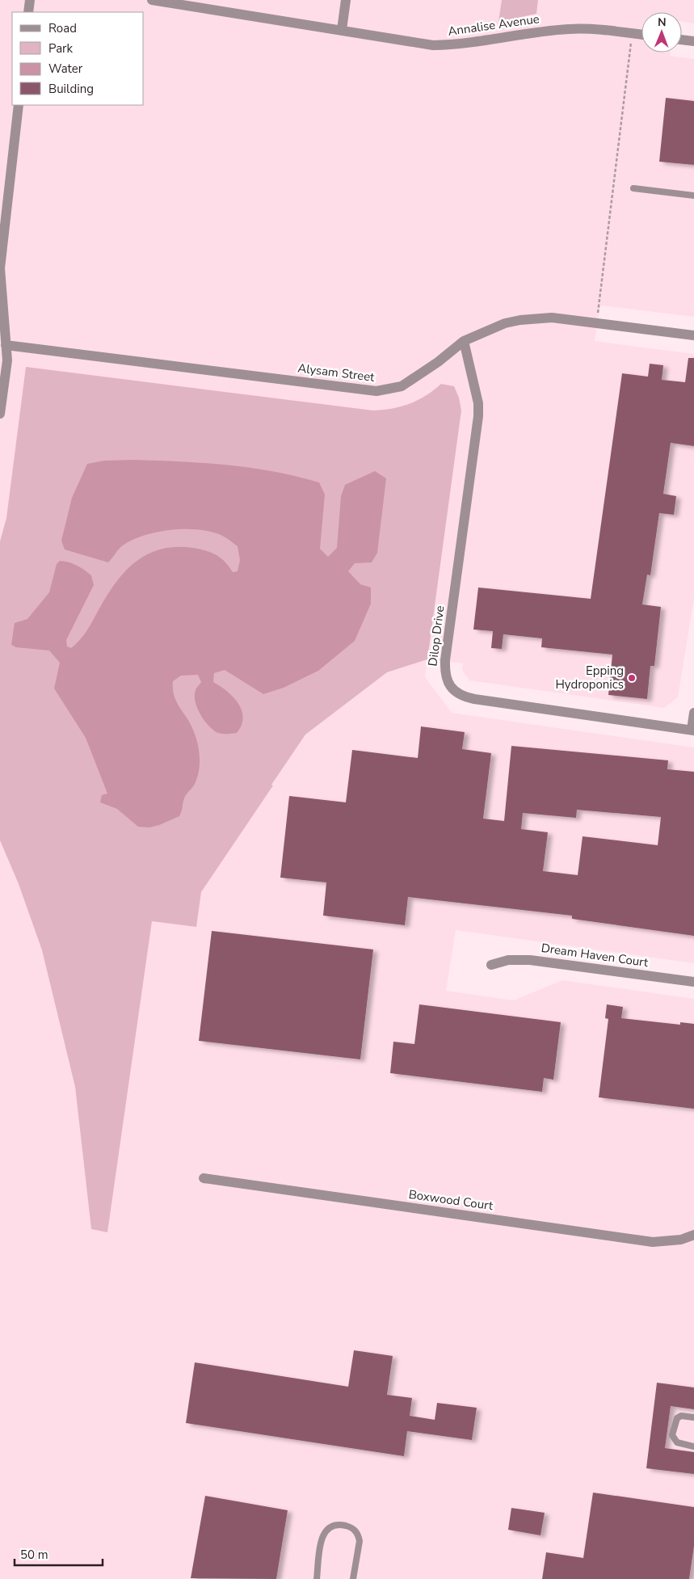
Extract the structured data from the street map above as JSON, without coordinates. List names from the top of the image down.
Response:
{
  "streets": {
    "street": [
      "Annalise Avenue",
      "Alysam Street",
      "Dilop Drive",
      "Dream Haven Court",
      "Boxwood Court"
    ]
  },
  "crossings": [
    ["Alysam Street", "Dilop Drive"]
  ],
  "places": ["Epping Hydroponics"],
  "legend": [
    "Road",
    "Park",
    "Water",
    "Building"
  ],
  "scale_bar": "50 m",
  "north": "top"
}
